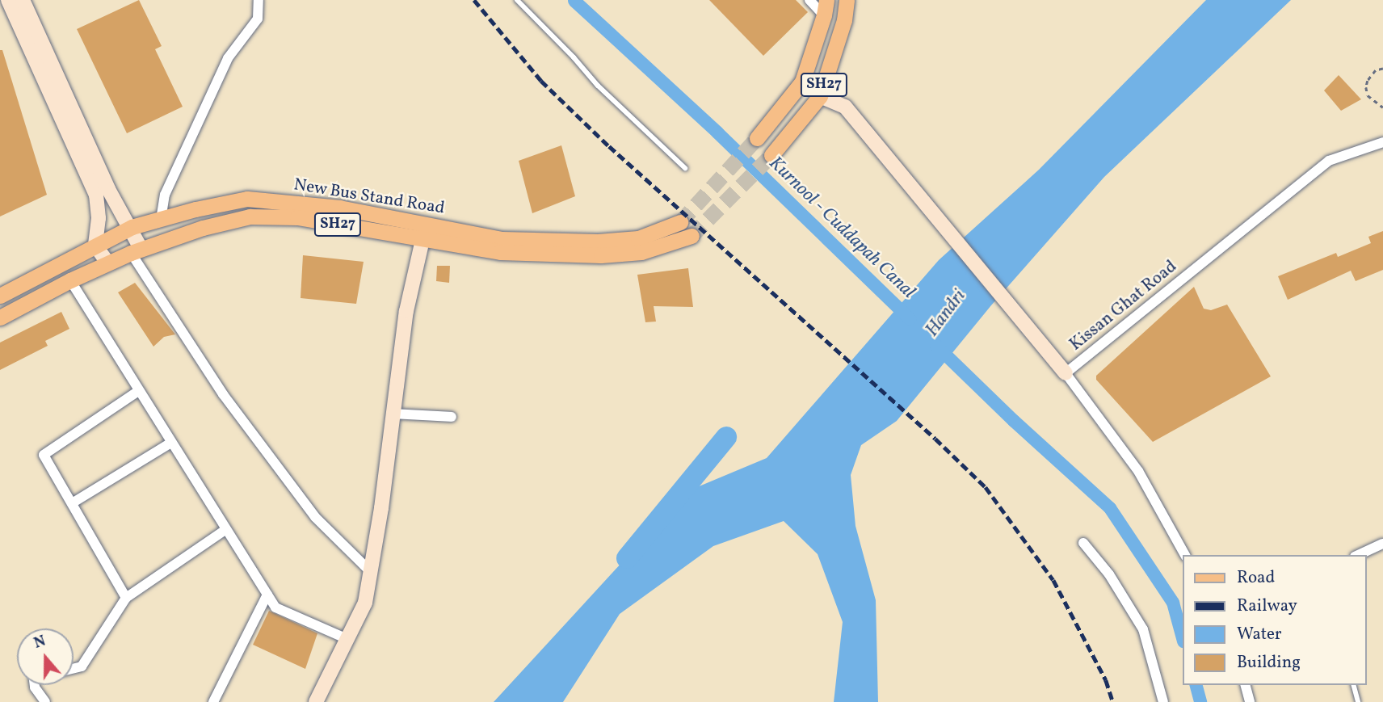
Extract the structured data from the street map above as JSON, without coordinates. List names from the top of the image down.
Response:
{
  "streets": {
    "main road": ["SH27", "New Bus Stand Road"],
    "street": ["Kissan Ghat Road"]
  },
  "water": ["Kurnool - Cuddapah Canal", "Handri"],
  "legend": [
    "Road",
    "Railway",
    "Water",
    "Building"
  ],
  "north": "top"
}
